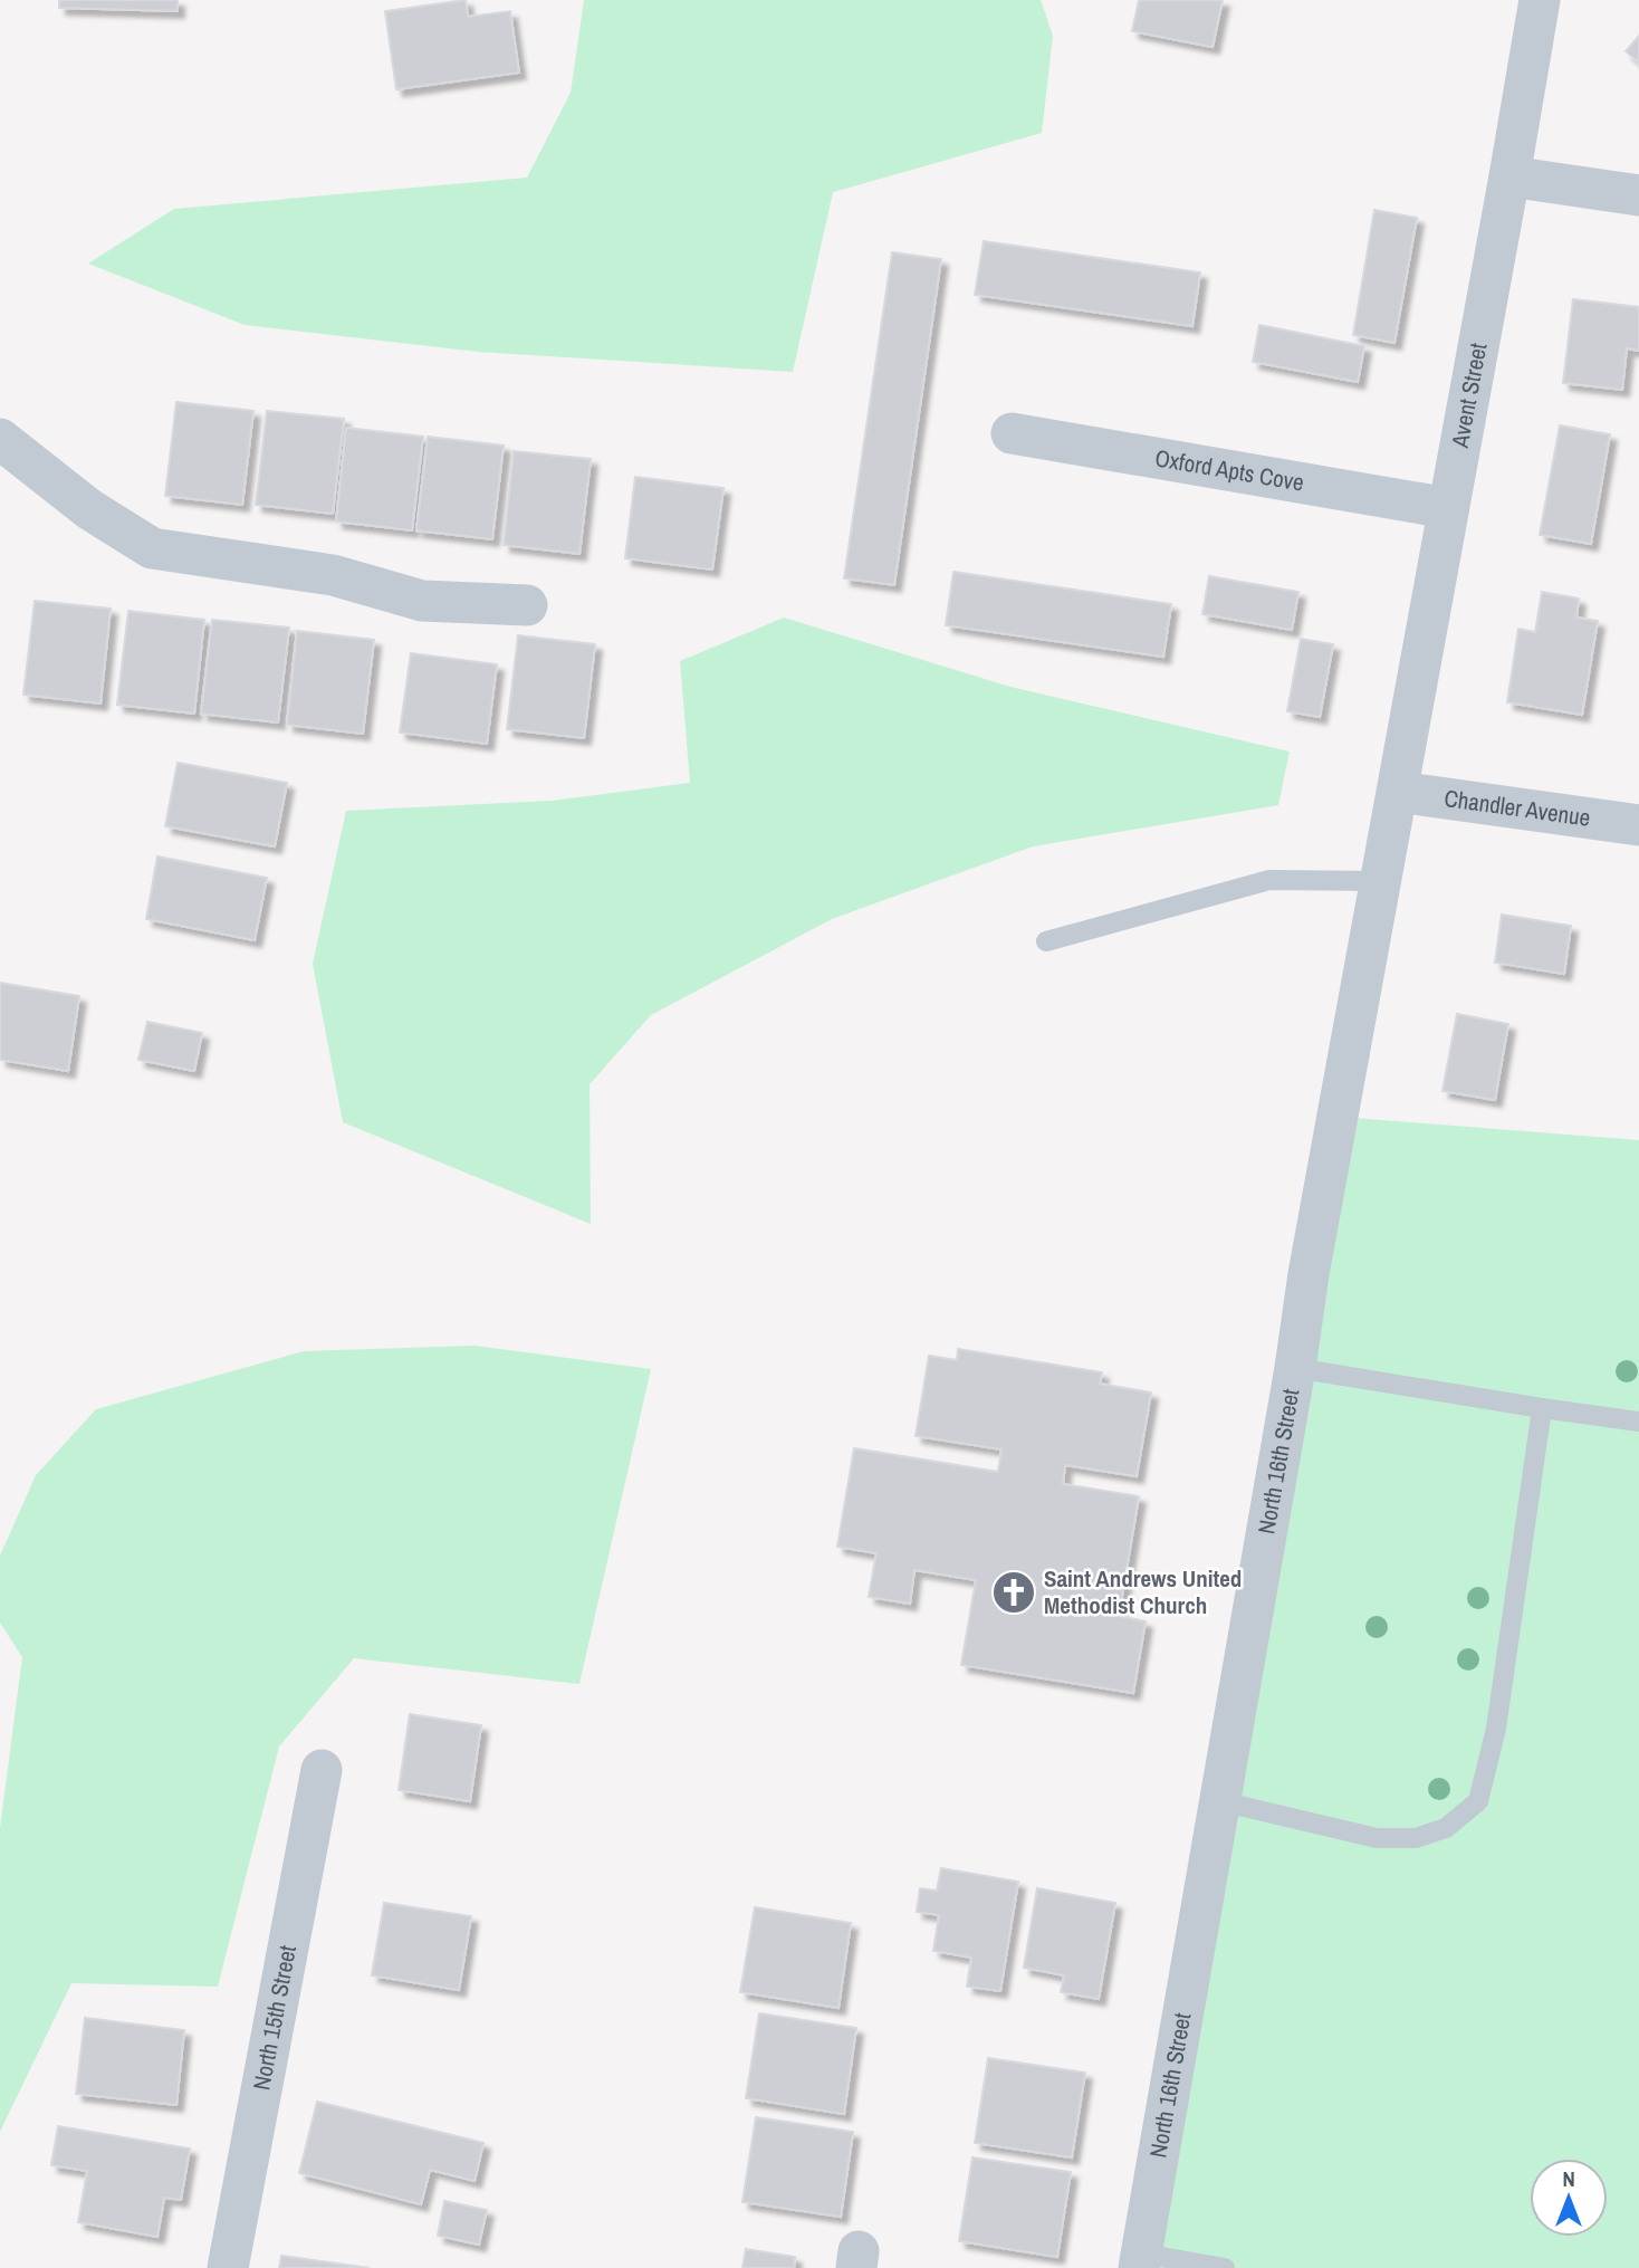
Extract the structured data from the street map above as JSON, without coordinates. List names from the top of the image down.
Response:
{
  "streets": {
    "street": [
      "Avent Street",
      "Oxford Apts Cove",
      "Chandler Avenue",
      "North 16th Street",
      "North 15th Street"
    ]
  },
  "crossings": [
    ["Avent Street", "Oxford Apts Cove"],
    ["Avent Street", "Chandler Avenue"],
    ["Avent Street", "North 16th Street"],
    ["Chandler Avenue", "North 16th Street"]
  ],
  "places": {
    "church": ["Saint Andrews United Methodist Church"]
  },
  "north": "top"
}
